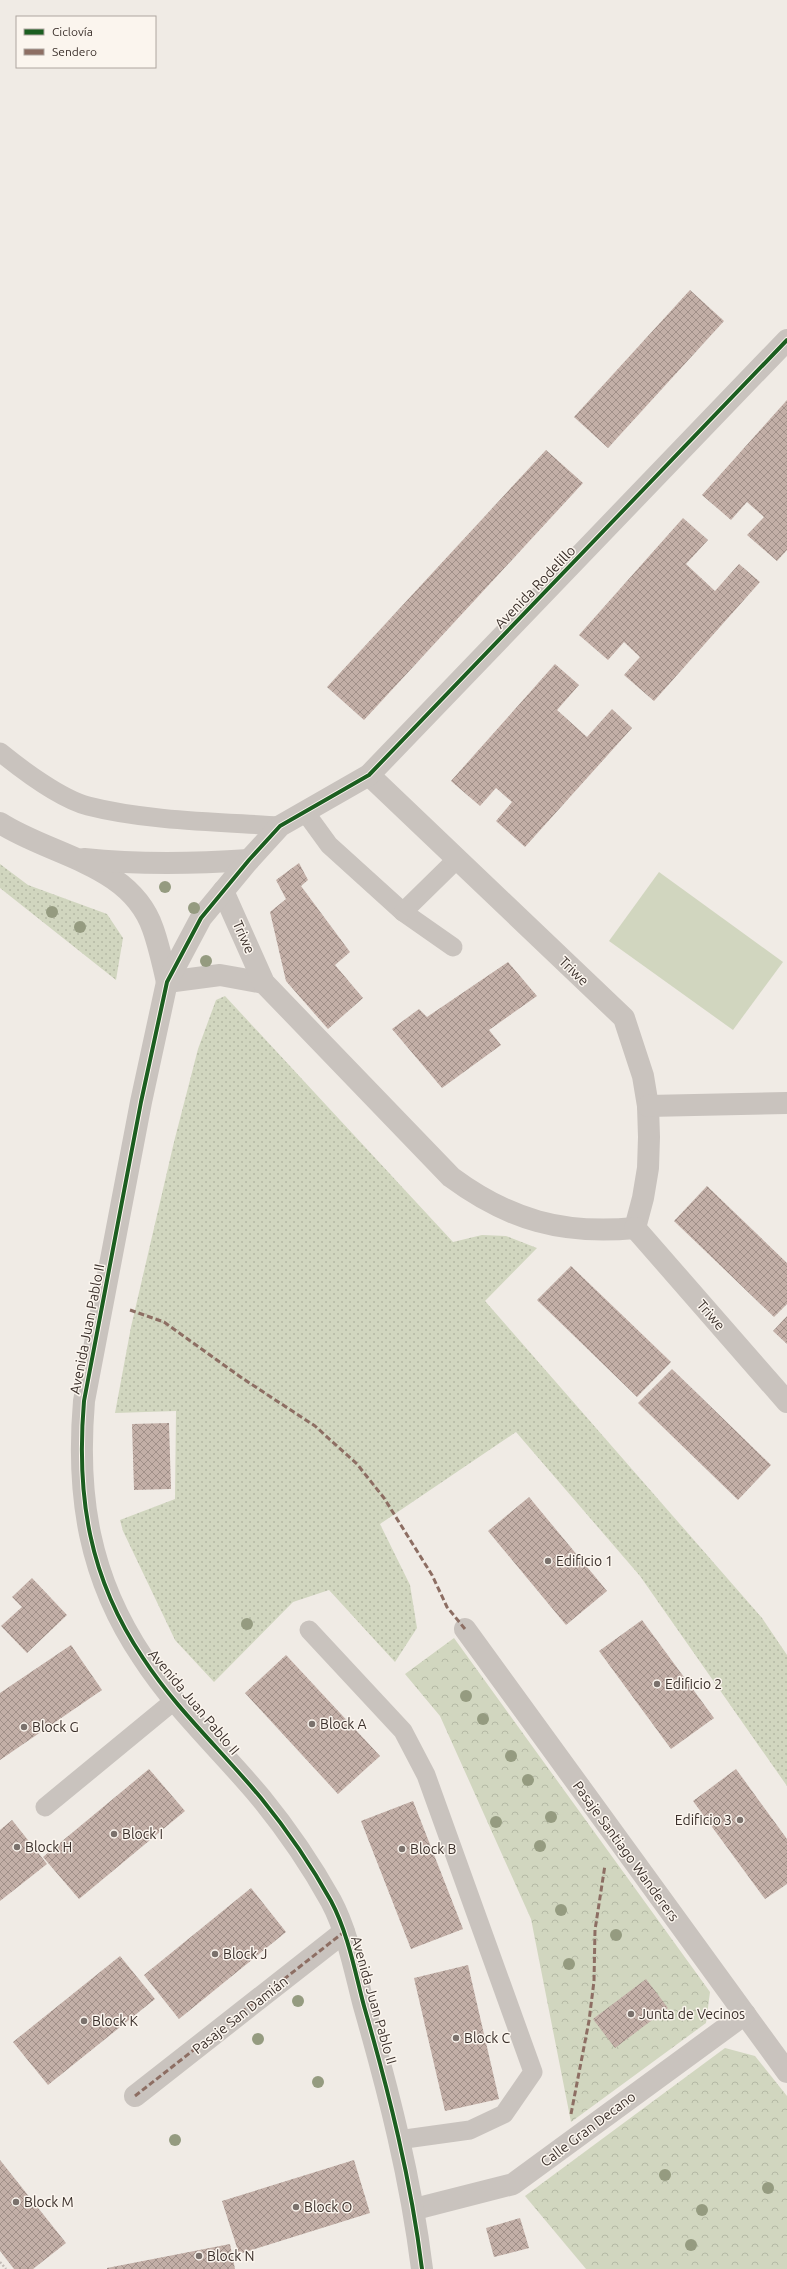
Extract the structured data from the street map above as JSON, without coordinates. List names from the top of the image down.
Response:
{
  "streets": {
    "street": [
      "Avenida Rodelillo",
      "Triwe",
      "Avenida Juan Pablo II",
      "Pasaje Santiago Wanderers",
      "Pasaje San Damián",
      "Calle Gran Decano"
    ]
  },
  "crossings": [
    ["Avenida Rodelillo", "Triwe"],
    ["Avenida Rodelillo", "Avenida Juan Pablo II"],
    ["Triwe", "Avenida Juan Pablo II"],
    ["Avenida Juan Pablo II", "Pasaje San Damián"],
    ["Avenida Juan Pablo II", "Calle Gran Decano"],
    ["Pasaje Santiago Wanderers", "Calle Gran Decano"]
  ],
  "places": [
    "Edificio 1",
    "Edificio 2",
    "Block A",
    "Block G",
    "Edificio 3",
    "Block I",
    "Block H",
    "Block B",
    "Block J",
    "Junta de Vecinos",
    "Block K",
    "Block C",
    "Block M",
    "Block O",
    "Block N"
  ],
  "legend": ["Ciclovía", "Sendero"]
}
